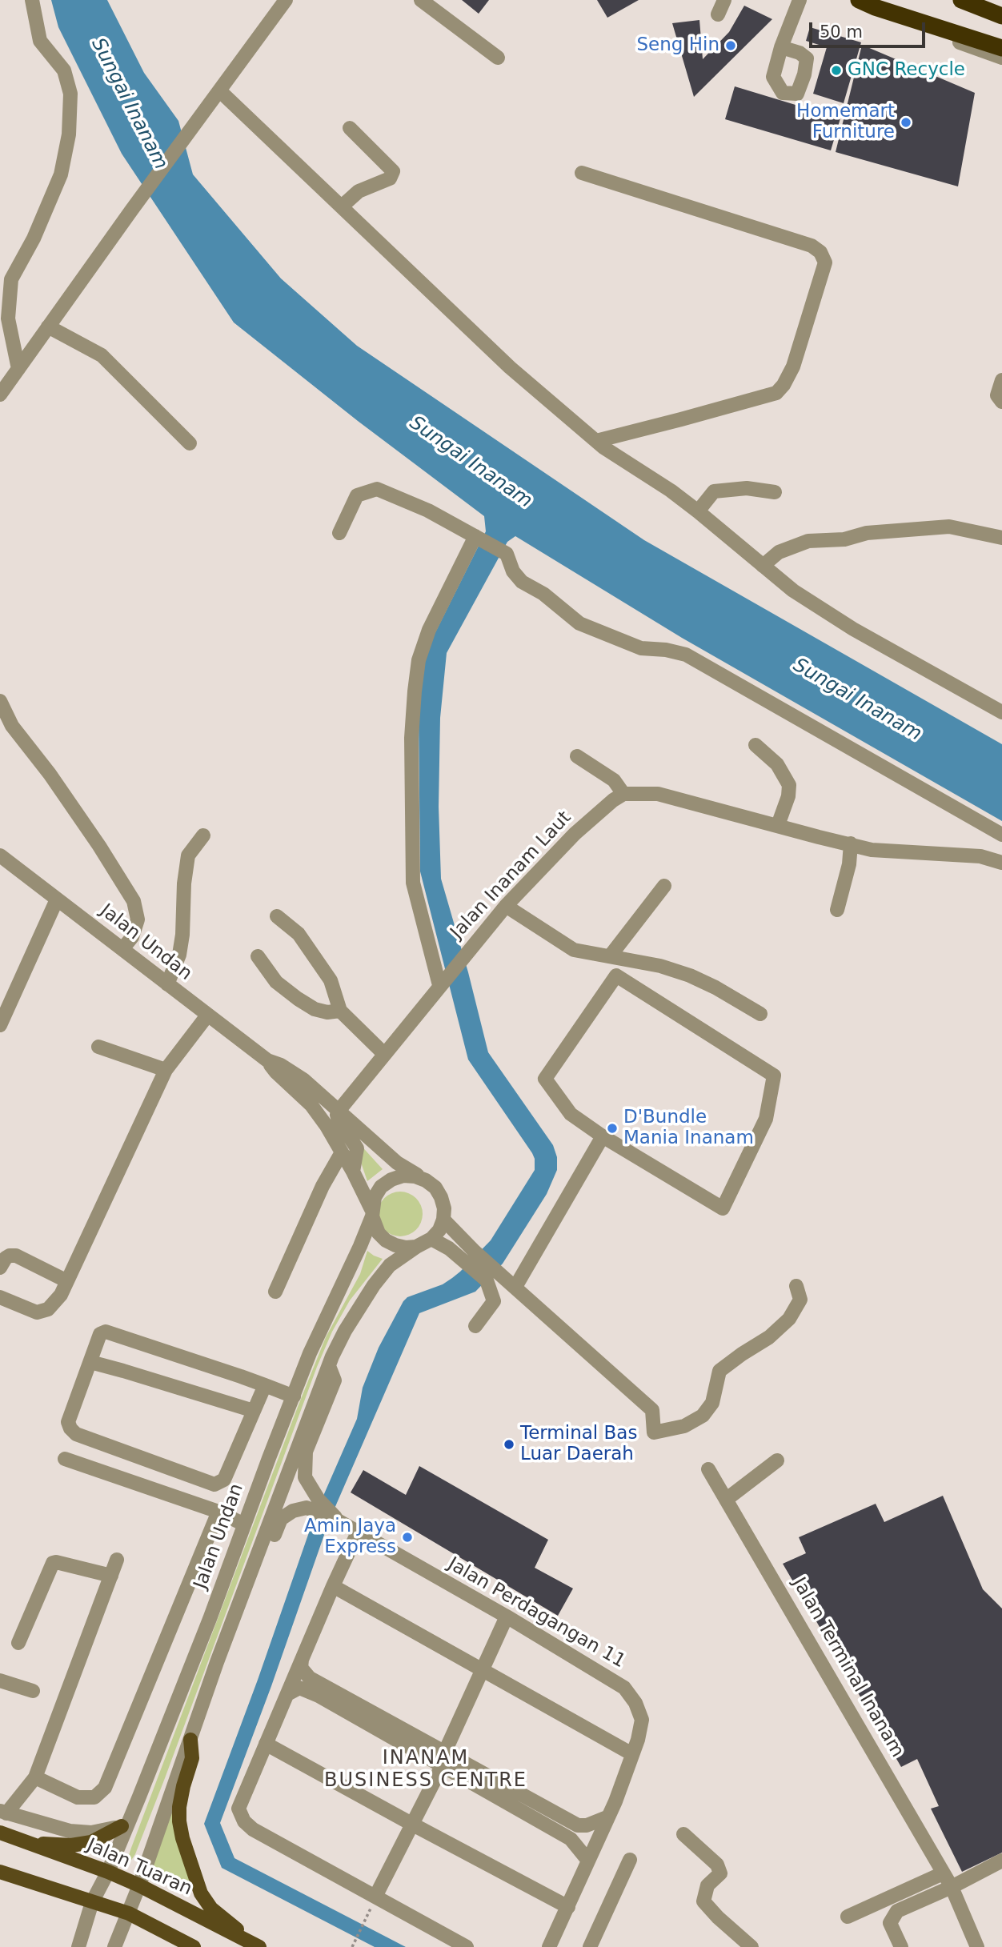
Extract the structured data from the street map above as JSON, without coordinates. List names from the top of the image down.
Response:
{
  "streets": {
    "main road": ["Jalan Tuaran"],
    "street": [
      "Jalan Inanam Laut",
      "Jalan Undan",
      "Jalan Perdagangan 11",
      "Jalan Terminal Inanam"
    ]
  },
  "crossings": [
    ["Jalan Inanam Laut", "Jalan Undan"],
    ["Jalan Undan", "Jalan Tuaran"]
  ],
  "districts": ["INANAM BUSINESS CENTRE"],
  "water": ["Sungai Inanam"],
  "places": [
    "Seng Hin",
    "GNC Recycle",
    "Homemart Furniture",
    "D'Bundle Mania Inanam",
    "Terminal Bas Luar Daerah",
    "Amin Jaya Express"
  ],
  "scale_bar": "50 m"
}
